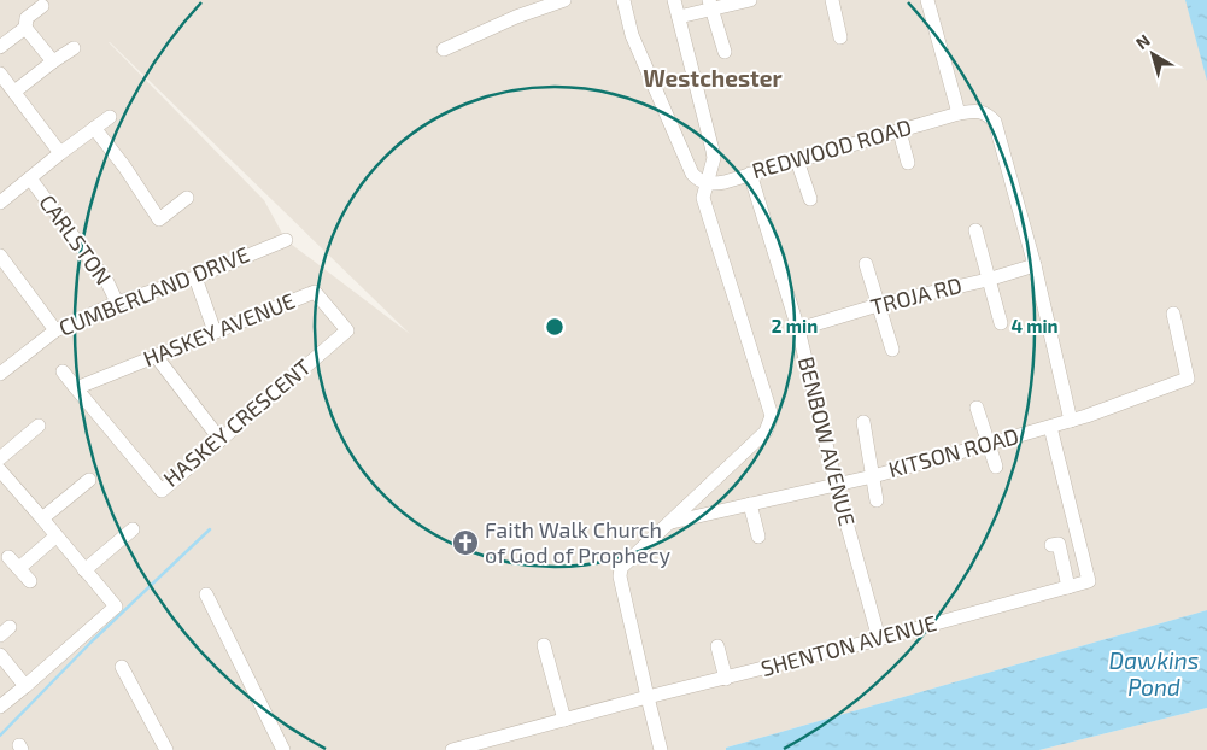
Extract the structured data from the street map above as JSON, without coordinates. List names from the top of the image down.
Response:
{
  "streets": {
    "street": [
      "REDWOOD ROAD",
      "CARLSTON",
      "CUMBERLAND DRIVE",
      "TROJA RD",
      "HASKEY AVENUE",
      "HASKEY CRESCENT",
      "BENBOW AVENUE",
      "KITSON ROAD",
      "SHENTON AVENUE"
    ]
  },
  "crossings": [
    ["REDWOOD ROAD", "TROJA RD"],
    ["REDWOOD ROAD", "BENBOW AVENUE"],
    ["REDWOOD ROAD", "KITSON ROAD"],
    ["CARLSTON", "CUMBERLAND DRIVE"],
    ["TROJA RD", "BENBOW AVENUE"],
    ["HASKEY AVENUE", "HASKEY CRESCENT"],
    ["BENBOW AVENUE", "KITSON ROAD"],
    ["BENBOW AVENUE", "SHENTON AVENUE"],
    ["KITSON ROAD", "SHENTON AVENUE"]
  ],
  "districts": ["Westchester"],
  "water": ["Dawkins Pond"],
  "places": {
    "church": ["Faith Walk Church of God of Prophecy"]
  },
  "north": "top left",
  "rings": ["2 min", "4 min"]
}
